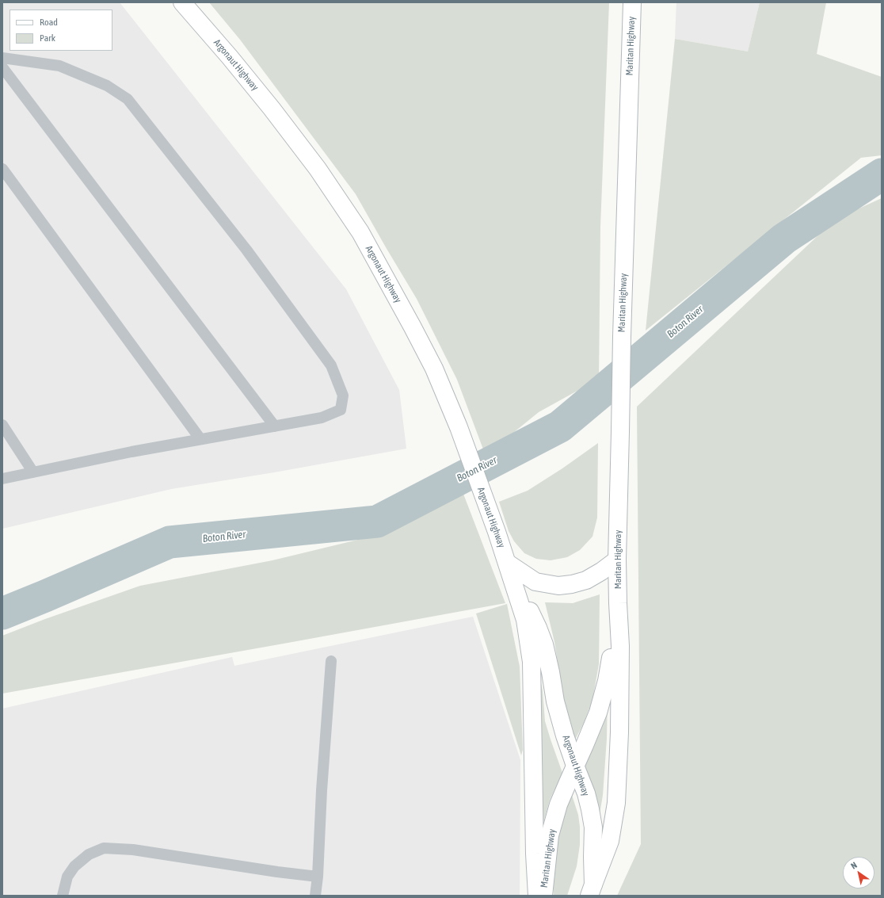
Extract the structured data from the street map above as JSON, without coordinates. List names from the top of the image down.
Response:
{
  "streets": {
    "main road": ["Maritan Highway", "Argonaut Highway"]
  },
  "crossings": [
    ["Maritan Highway", "Argonaut Highway"]
  ],
  "water": ["Boton River"],
  "legend": ["Road", "Park"],
  "north": "top left"
}
